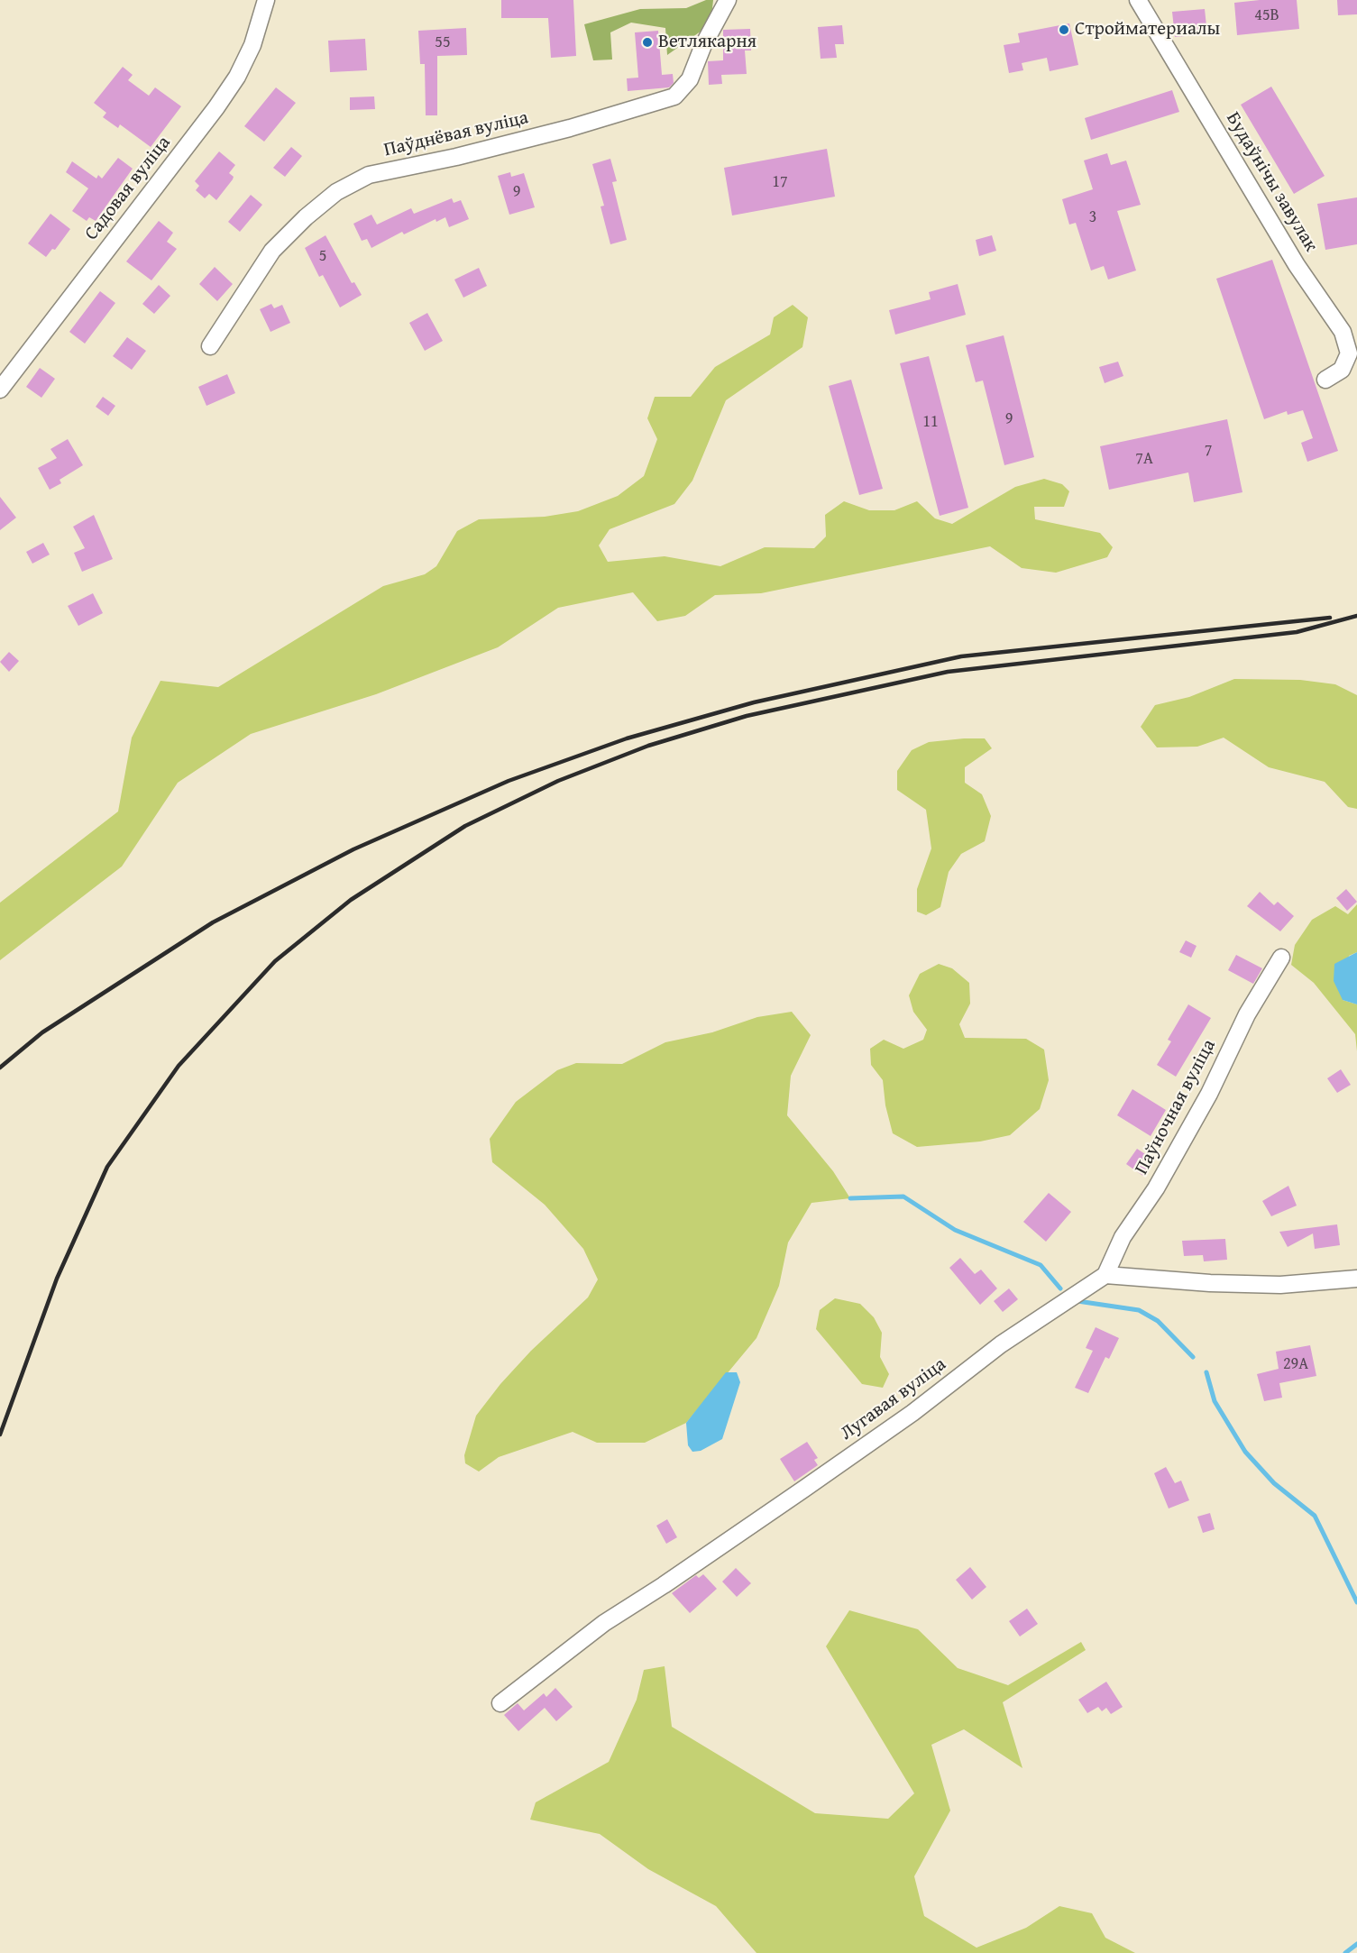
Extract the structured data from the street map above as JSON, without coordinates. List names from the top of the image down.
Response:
{
  "streets": {
    "street": [
      "Паўднёвая вуліца",
      "Будаўнічы завулак",
      "Садовая вуліца",
      "Паўночная вуліца",
      "Лугавая вуліца"
    ]
  },
  "crossings": [
    ["Паўночная вуліца", "Лугавая вуліца"]
  ],
  "places": ["Стройматериалы", "Ветлякарня"],
  "house_numbers": [
    "45В",
    "55",
    "17",
    "9",
    "3",
    "5",
    "9",
    "11",
    "7",
    "7А",
    "29А"
  ]
}
